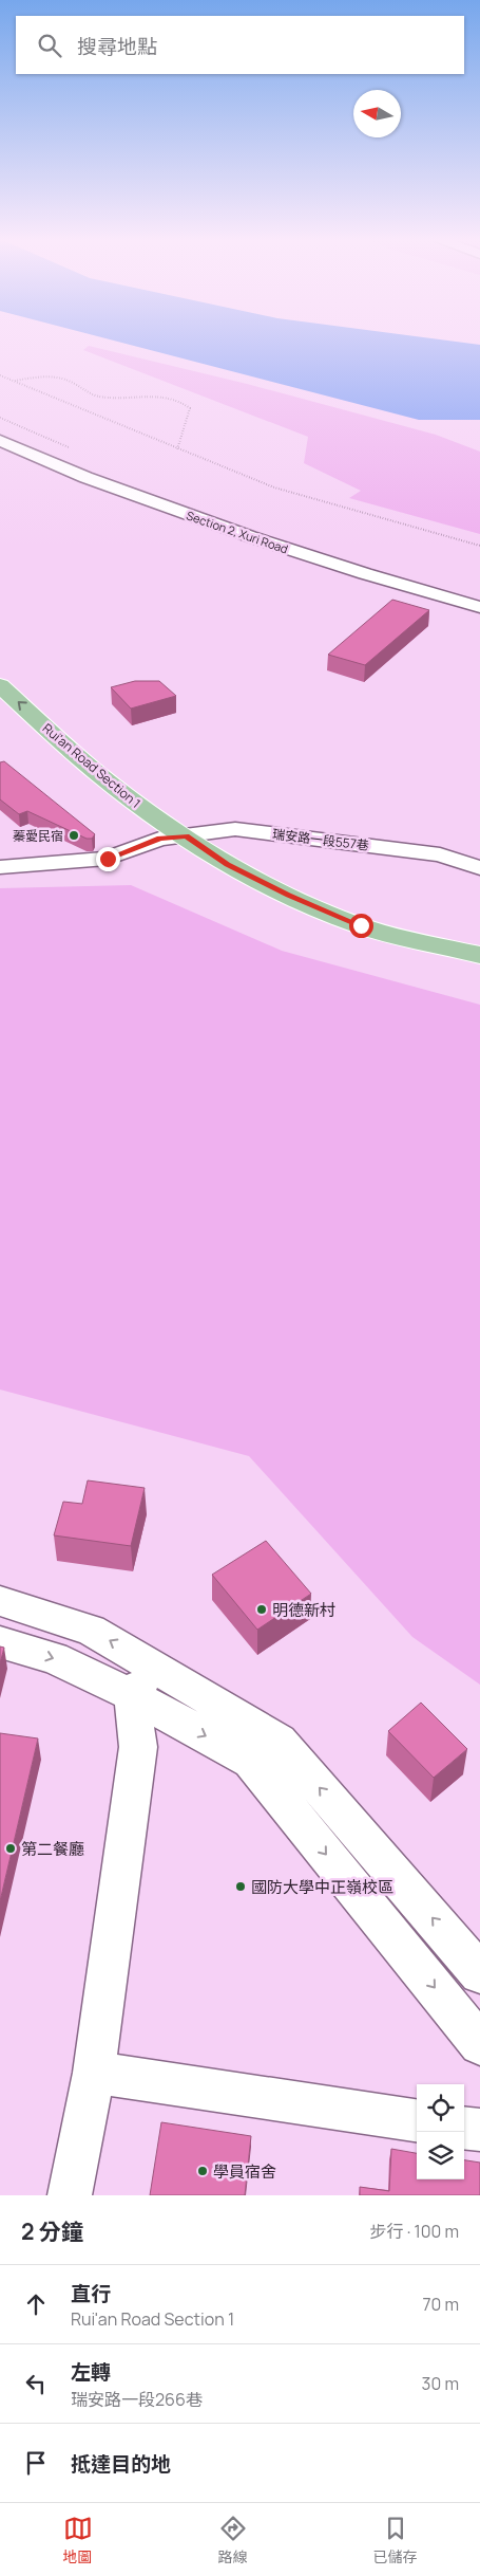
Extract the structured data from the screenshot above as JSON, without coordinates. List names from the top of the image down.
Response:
{
  "streets": {
    "main road": ["Rui'an Road Section 1"],
    "street": ["Section 2, Xuri Road", "瑞安路一段557巷"]
  },
  "crossings": [
    ["Rui'an Road Section 1", "瑞安路一段557巷"]
  ],
  "places": [
    "蓁愛民宿",
    "明德新村",
    "第二餐廳",
    "國防大學中正嶺校區",
    "學員宿舍"
  ],
  "north": "left",
  "page": {
    "search": "搜尋地點",
    "heading": ["2 分鐘", "步行 · 100 m"],
    "list": [
      ["直行", "Rui'an Road Section 1", "70 m"],
      ["左轉", "瑞安路一段266巷", "30 m"],
      "抵達目的地"
    ],
    "nav": ["地圖", "路線", "已儲存"]
  }
}
